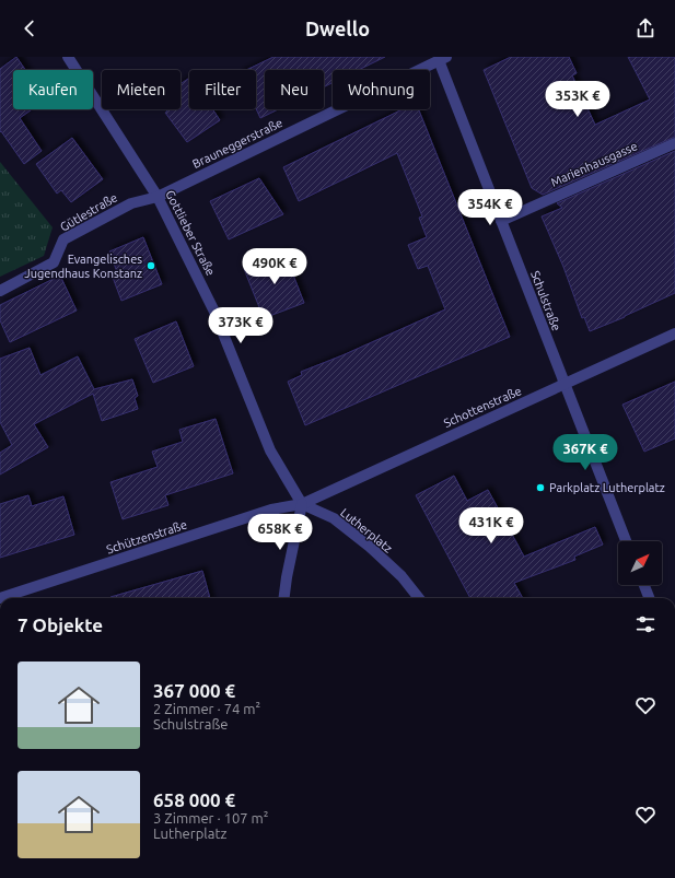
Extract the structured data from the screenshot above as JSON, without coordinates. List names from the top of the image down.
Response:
{
  "streets": {
    "street": [
      "Brauneggerstraße",
      "Marienhausgasse",
      "Gütlestraße",
      "Gottlieber Straße",
      "Schulstraße",
      "Schottenstraße",
      "Lutherplatz",
      "Schützenstraße"
    ]
  },
  "crossings": [
    ["Brauneggerstraße", "Gütlestraße"],
    ["Brauneggerstraße", "Gottlieber Straße"],
    ["Brauneggerstraße", "Schulstraße"],
    ["Marienhausgasse", "Schulstraße"],
    ["Gütlestraße", "Gottlieber Straße"],
    ["Gottlieber Straße", "Schottenstraße"],
    ["Gottlieber Straße", "Lutherplatz"],
    ["Gottlieber Straße", "Schützenstraße"],
    ["Schulstraße", "Schottenstraße"],
    ["Schottenstraße", "Lutherplatz"],
    ["Schottenstraße", "Schützenstraße"],
    ["Lutherplatz", "Schützenstraße"]
  ],
  "places": ["Evangelisches Jugendhaus Konstanz", "Parkplatz Lutherplatz"],
  "north": "top right",
  "page": {
    "header": "Dwello",
    "chip": [
      "Kaufen",
      "Mieten",
      "Filter",
      "Neu",
      "Wohnung"
    ],
    "price": [
      "353K €",
      "354K €",
      "490K €",
      "373K €",
      "367K €",
      "431K €",
      "658K €"
    ],
    "heading": "7 Objekte",
    "list": [
      {
        "name": "367 000 €",
        "note": "2 Zimmer · 74 m² · Schulstraße"
      },
      {
        "name": "658 000 €",
        "note": "3 Zimmer · 107 m² · Lutherplatz"
      }
    ]
  }
}
